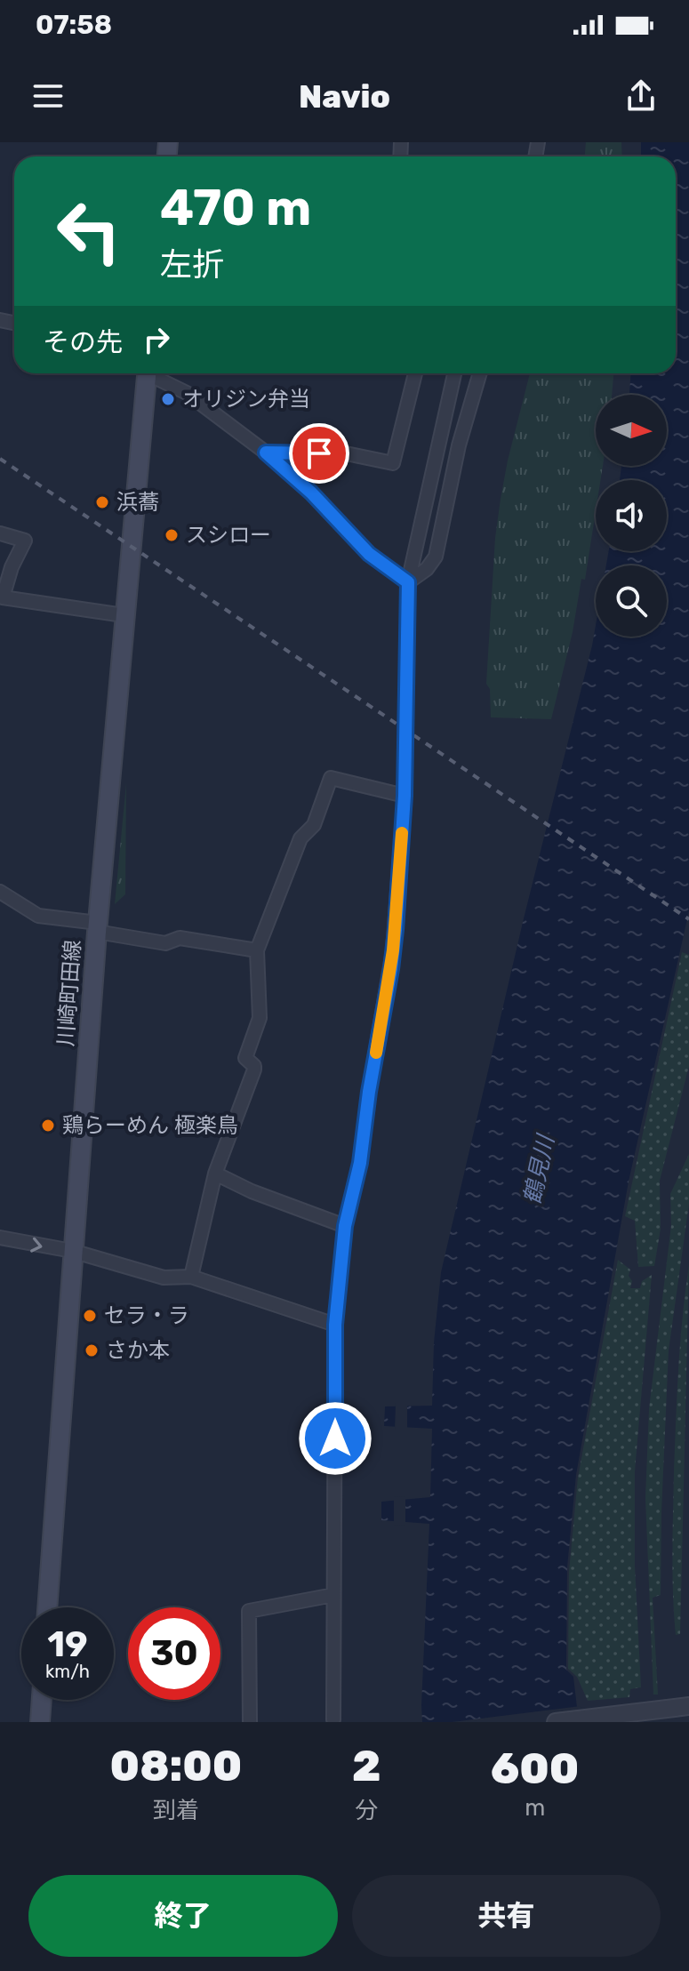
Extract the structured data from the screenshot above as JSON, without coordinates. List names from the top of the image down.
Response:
{
  "streets": {
    "main road": ["川崎町田線"]
  },
  "water": ["鶴見川"],
  "places": [
    "オリジン弁当",
    "浜蕎",
    "スシロー",
    "鶏らーめん 極楽鳥",
    "セラ・ラ",
    "さか本"
  ],
  "north": "right",
  "page": {
    "status": "07:58",
    "header": "Navio",
    "turn": ["470 m", "左折"],
    "then": "その先",
    "speed": "19 km/h",
    "limit": "30",
    "eta": [
      "08:00",
      "到着",
      "2",
      "分",
      "600",
      "m"
    ],
    "buttons": ["終了", "共有"]
  }
}
